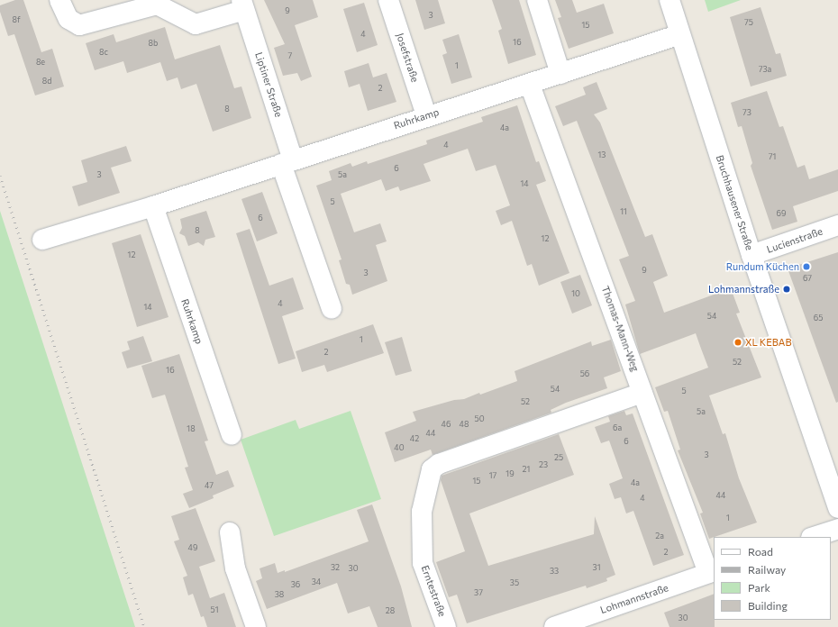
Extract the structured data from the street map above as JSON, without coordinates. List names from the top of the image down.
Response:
{
  "streets": {
    "street": [
      "Josefstraße",
      "Liptiner Straße",
      "Ruhrkamp",
      "Bruchhausener Straße",
      "Lucienstraße",
      "Thomas-Mann-Weg",
      "Erntestraße",
      "Lohmannstraße"
    ]
  },
  "crossings": [
    ["Josefstraße", "Ruhrkamp"],
    ["Liptiner Straße", "Ruhrkamp"],
    ["Ruhrkamp", "Bruchhausener Straße"],
    ["Ruhrkamp", "Thomas-Mann-Weg"],
    ["Bruchhausener Straße", "Lucienstraße"],
    ["Thomas-Mann-Weg", "Erntestraße"],
    ["Thomas-Mann-Weg", "Lohmannstraße"]
  ],
  "places": ["Rundum Küchen", "Lohmannstraße", "XL KEBAB"],
  "house_numbers": [
    "9",
    "3",
    "8f",
    "75",
    "15",
    "4",
    "16",
    "8b",
    "8c",
    "7",
    "8e",
    "1",
    "73a",
    "8d",
    "2",
    "8",
    "73",
    "4a",
    "4",
    "13",
    "71",
    "6",
    "3",
    "5a",
    "14",
    "5",
    "11",
    "69",
    "6",
    "8",
    "12",
    "12",
    "9",
    "3",
    "67",
    "10",
    "4",
    "14",
    "54",
    "65",
    "1",
    "2",
    "52",
    "16",
    "56",
    "54",
    "5",
    "52",
    "5a",
    "50",
    "46",
    "48",
    "6a",
    "18",
    "44",
    "42",
    "6",
    "40",
    "3",
    "25",
    "23",
    "21",
    "19",
    "17",
    "15",
    "4a",
    "47",
    "44",
    "4",
    "1",
    "2a",
    "49",
    "2",
    "32",
    "31",
    "30",
    "33",
    "34",
    "35",
    "36",
    "37",
    "38",
    "51",
    "28",
    "30"
  ],
  "legend": [
    "Road",
    "Railway",
    "Park",
    "Building"
  ]
}
